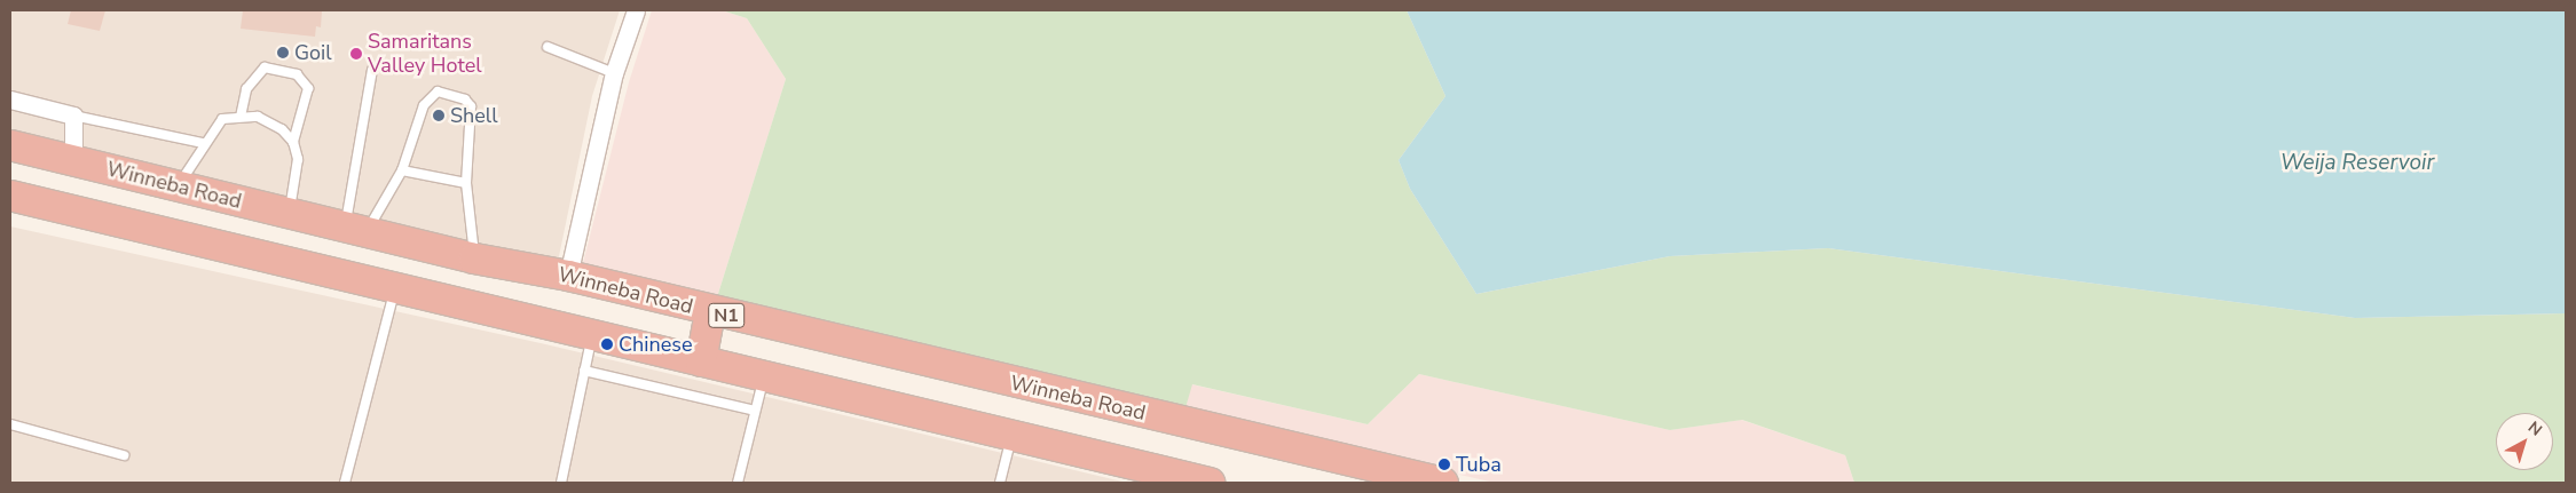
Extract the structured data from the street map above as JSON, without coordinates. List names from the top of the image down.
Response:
{
  "streets": {
    "highway": ["Winneba Road", "N1"]
  },
  "water": ["Weija Reservoir"],
  "places": [
    "Goil",
    "Samaritans Valley Hotel",
    "Shell",
    "Chinese",
    "Tuba"
  ],
  "north": "top right"
}
